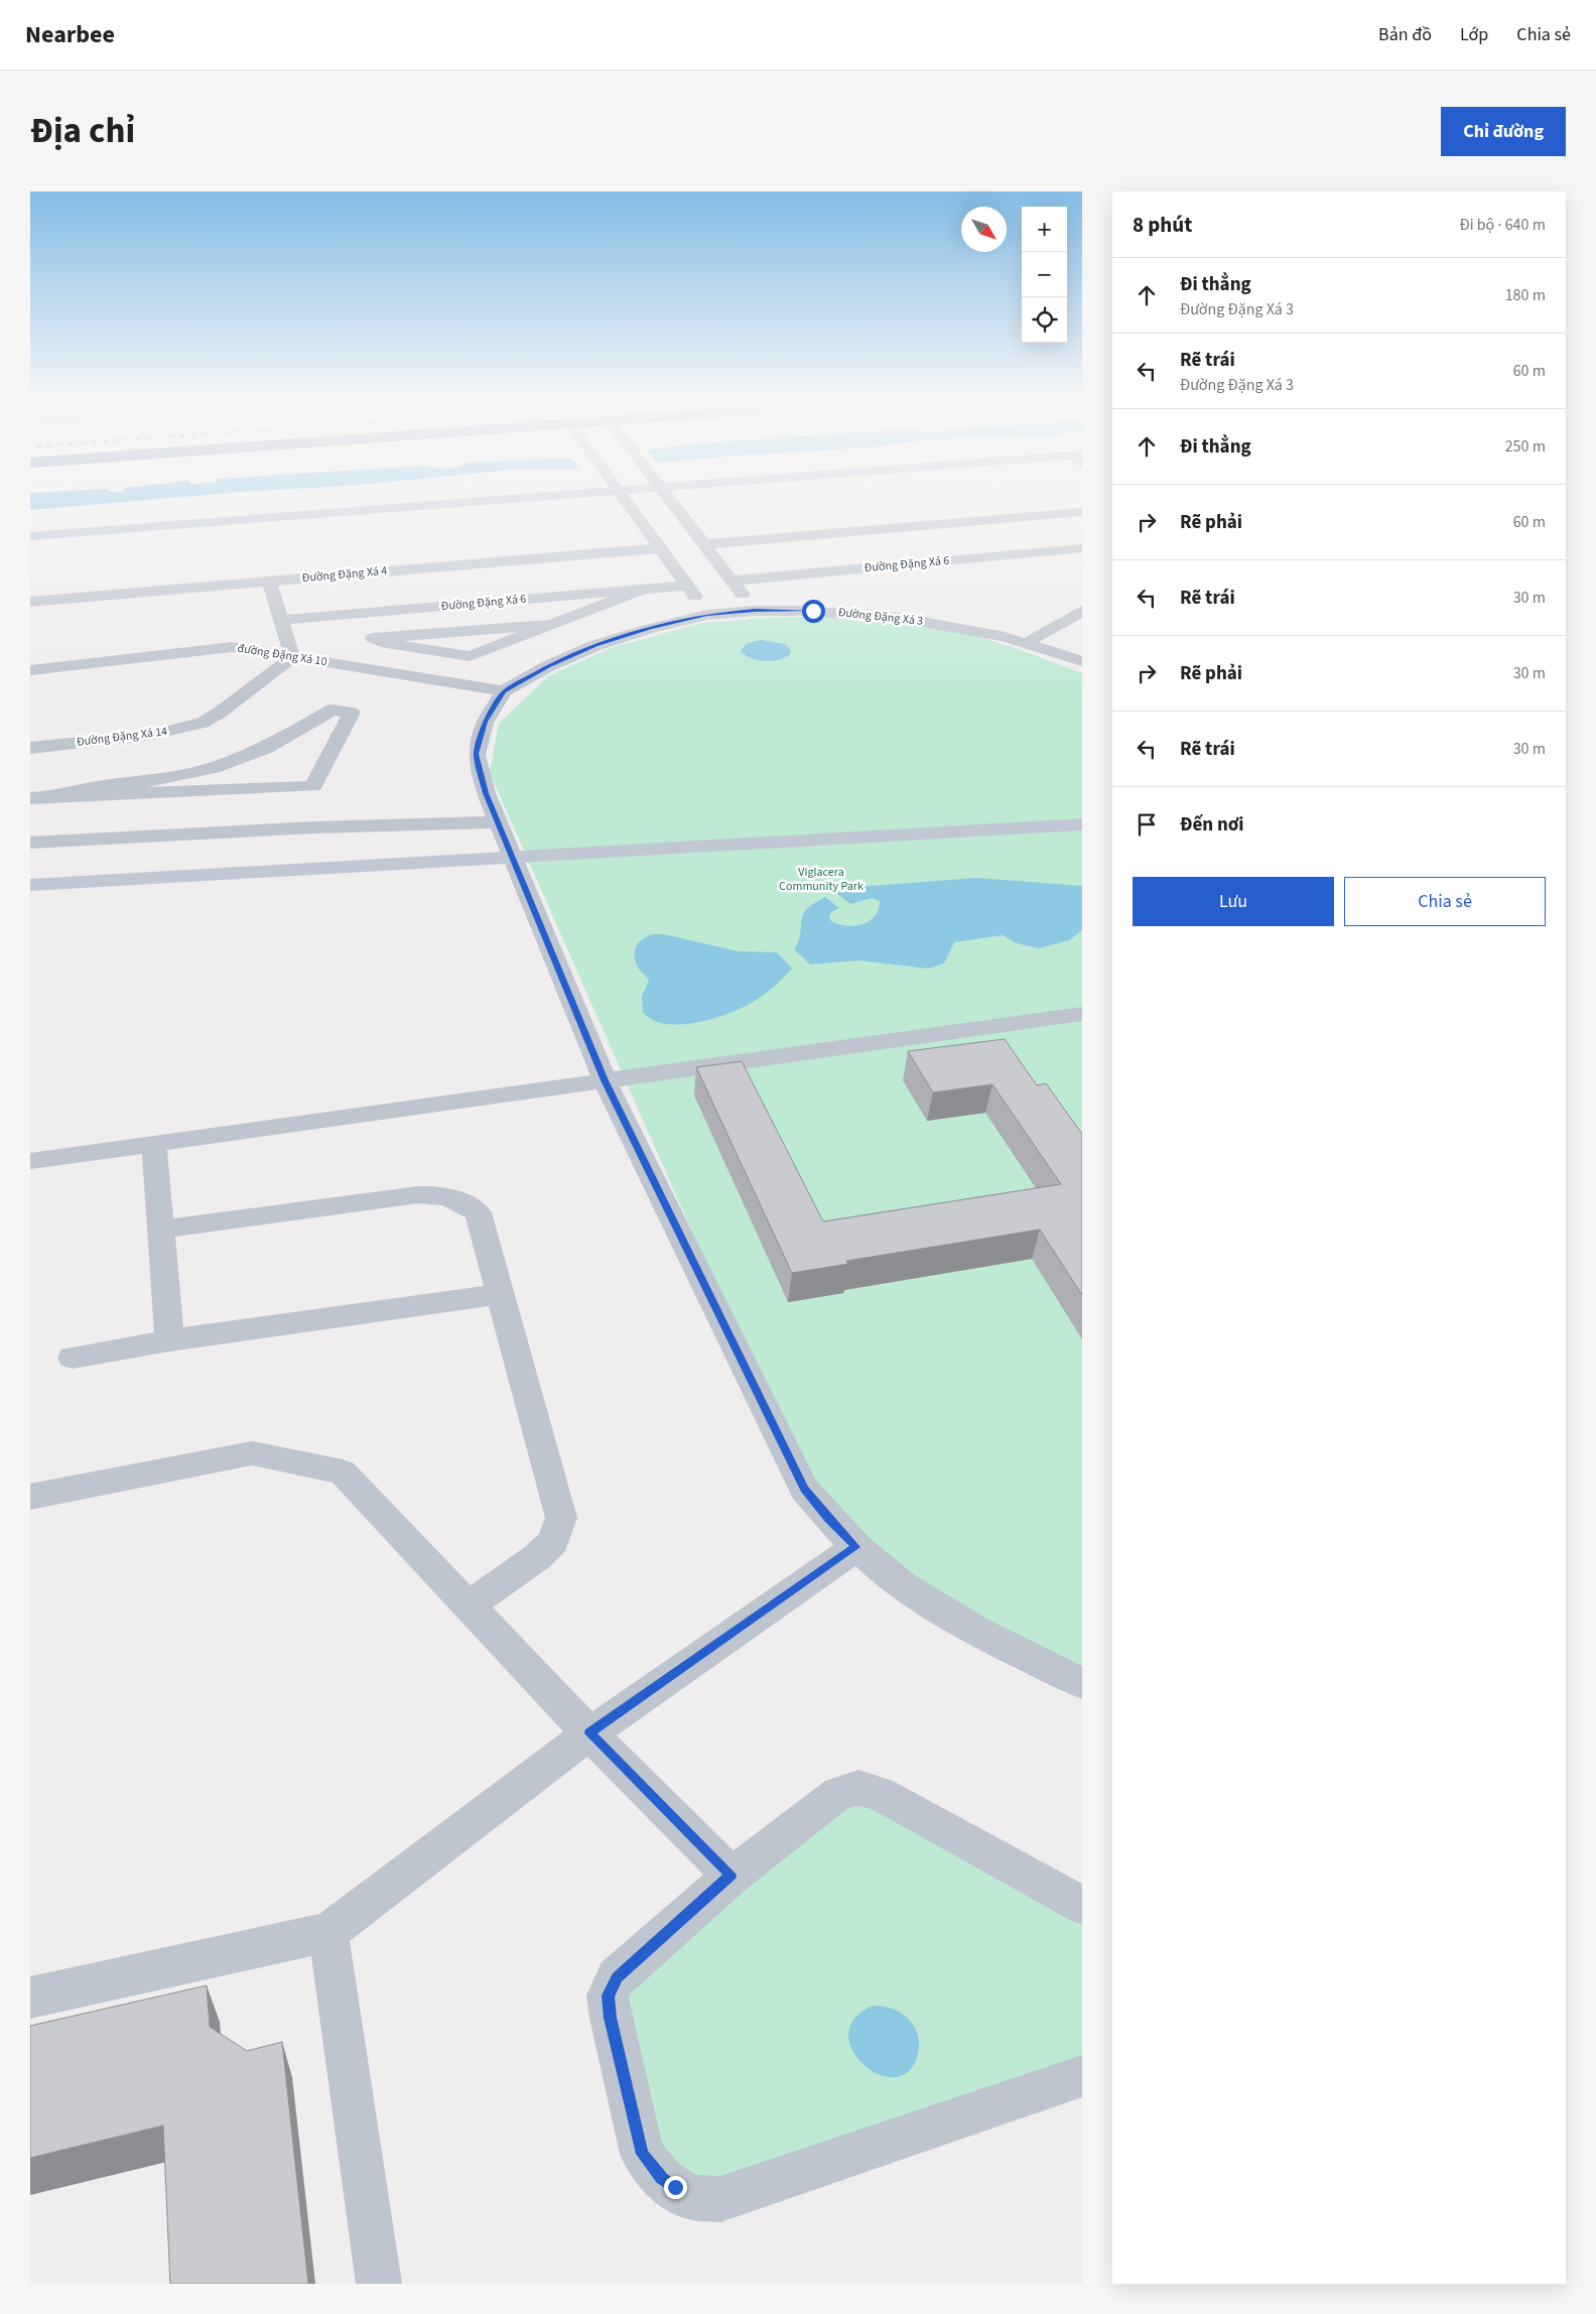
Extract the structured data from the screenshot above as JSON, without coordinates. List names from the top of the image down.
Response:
{
  "streets": {
    "street": [
      "Đường Đặng Xá 6",
      "Đường Đặng Xá 4",
      "Đường Đặng Xá 3",
      "đường Đặng Xá 10",
      "Đường Đặng Xá 14"
    ]
  },
  "crossings": [
    ["Đường Đặng Xá 3", "đường Đặng Xá 10"],
    ["đường Đặng Xá 10", "Đường Đặng Xá 14"]
  ],
  "parks": ["Viglacera Community Park"],
  "north": "bottom right",
  "page": {
    "header": "Nearbee",
    "nav": ["Bản đồ", "Lớp", "Chia sẻ"],
    "title": "Địa chỉ",
    "buttons": [
      "Chỉ đường",
      ["Lưu", "Chia sẻ"]
    ],
    "heading": ["8 phút", "Đi bộ · 640 m"],
    "map_buttons": ["+", "−"],
    "list": [
      ["Đi thẳng", "Đường Đặng Xá 3", "180 m"],
      ["Rẽ trái", "Đường Đặng Xá 3", "60 m"],
      ["Đi thẳng", "250 m"],
      ["Rẽ phải", "60 m"],
      ["Rẽ trái", "30 m"],
      ["Rẽ phải", "30 m"],
      ["Rẽ trái", "30 m"],
      "Đến nơi"
    ]
  }
}
